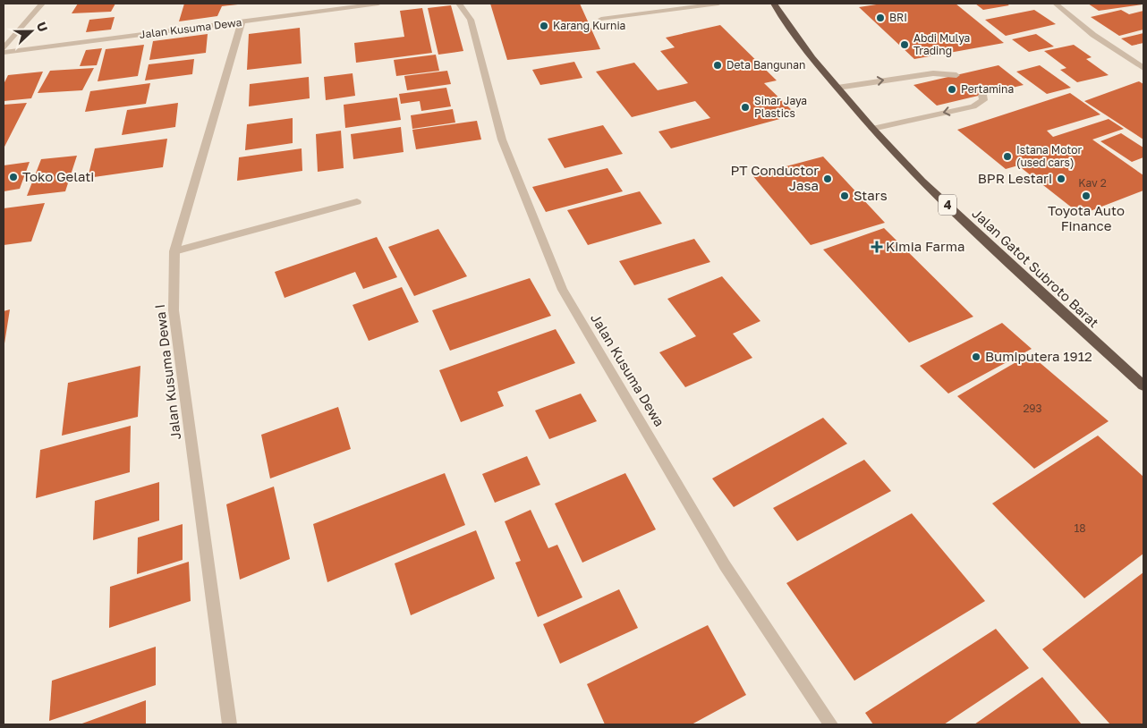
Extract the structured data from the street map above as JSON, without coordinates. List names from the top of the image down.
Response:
{
  "streets": {
    "highway": ["4", "Jalan Gatot Subroto Barat"],
    "street": ["Jalan Kusuma Dewa", "Jalan Kusuma Dewa I"]
  },
  "crossings": [
    ["Jalan Kusuma Dewa", "Jalan Kusuma Dewa I"]
  ],
  "places": {
    "other": [
      "BRI",
      "Karang Kurnia",
      "Abdi Mulya Trading",
      "Deta Bangunan",
      "Pertamina",
      "Sinar Jaya Plastics",
      "Istana Motor (used cars)",
      "Toko Gelati",
      "PT Conductor Jasa",
      "BPR Lestari",
      "Stars",
      "Toyota Auto Finance",
      "Bumiputera 1912"
    ],
    "health": ["Kimia Farma"]
  },
  "house_numbers": ["Kav 2", "293", "18"],
  "north": "right"
}
